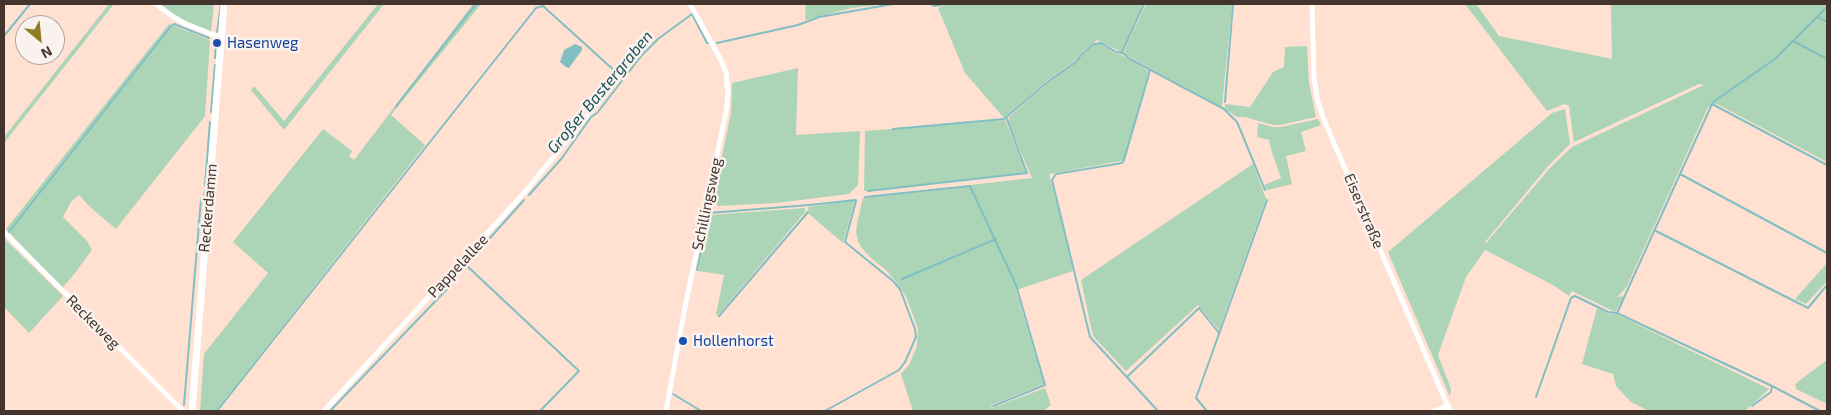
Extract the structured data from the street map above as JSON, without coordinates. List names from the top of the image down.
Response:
{
  "streets": {
    "street": [
      "Schillingsweg",
      "Reckerdamm",
      "Eiserstraße",
      "Pappelallee",
      "Reckeweg"
    ]
  },
  "water": ["Großer Bastergraben"],
  "places": ["Hasenweg", "Hollenhorst"],
  "north": "bottom right"
}
